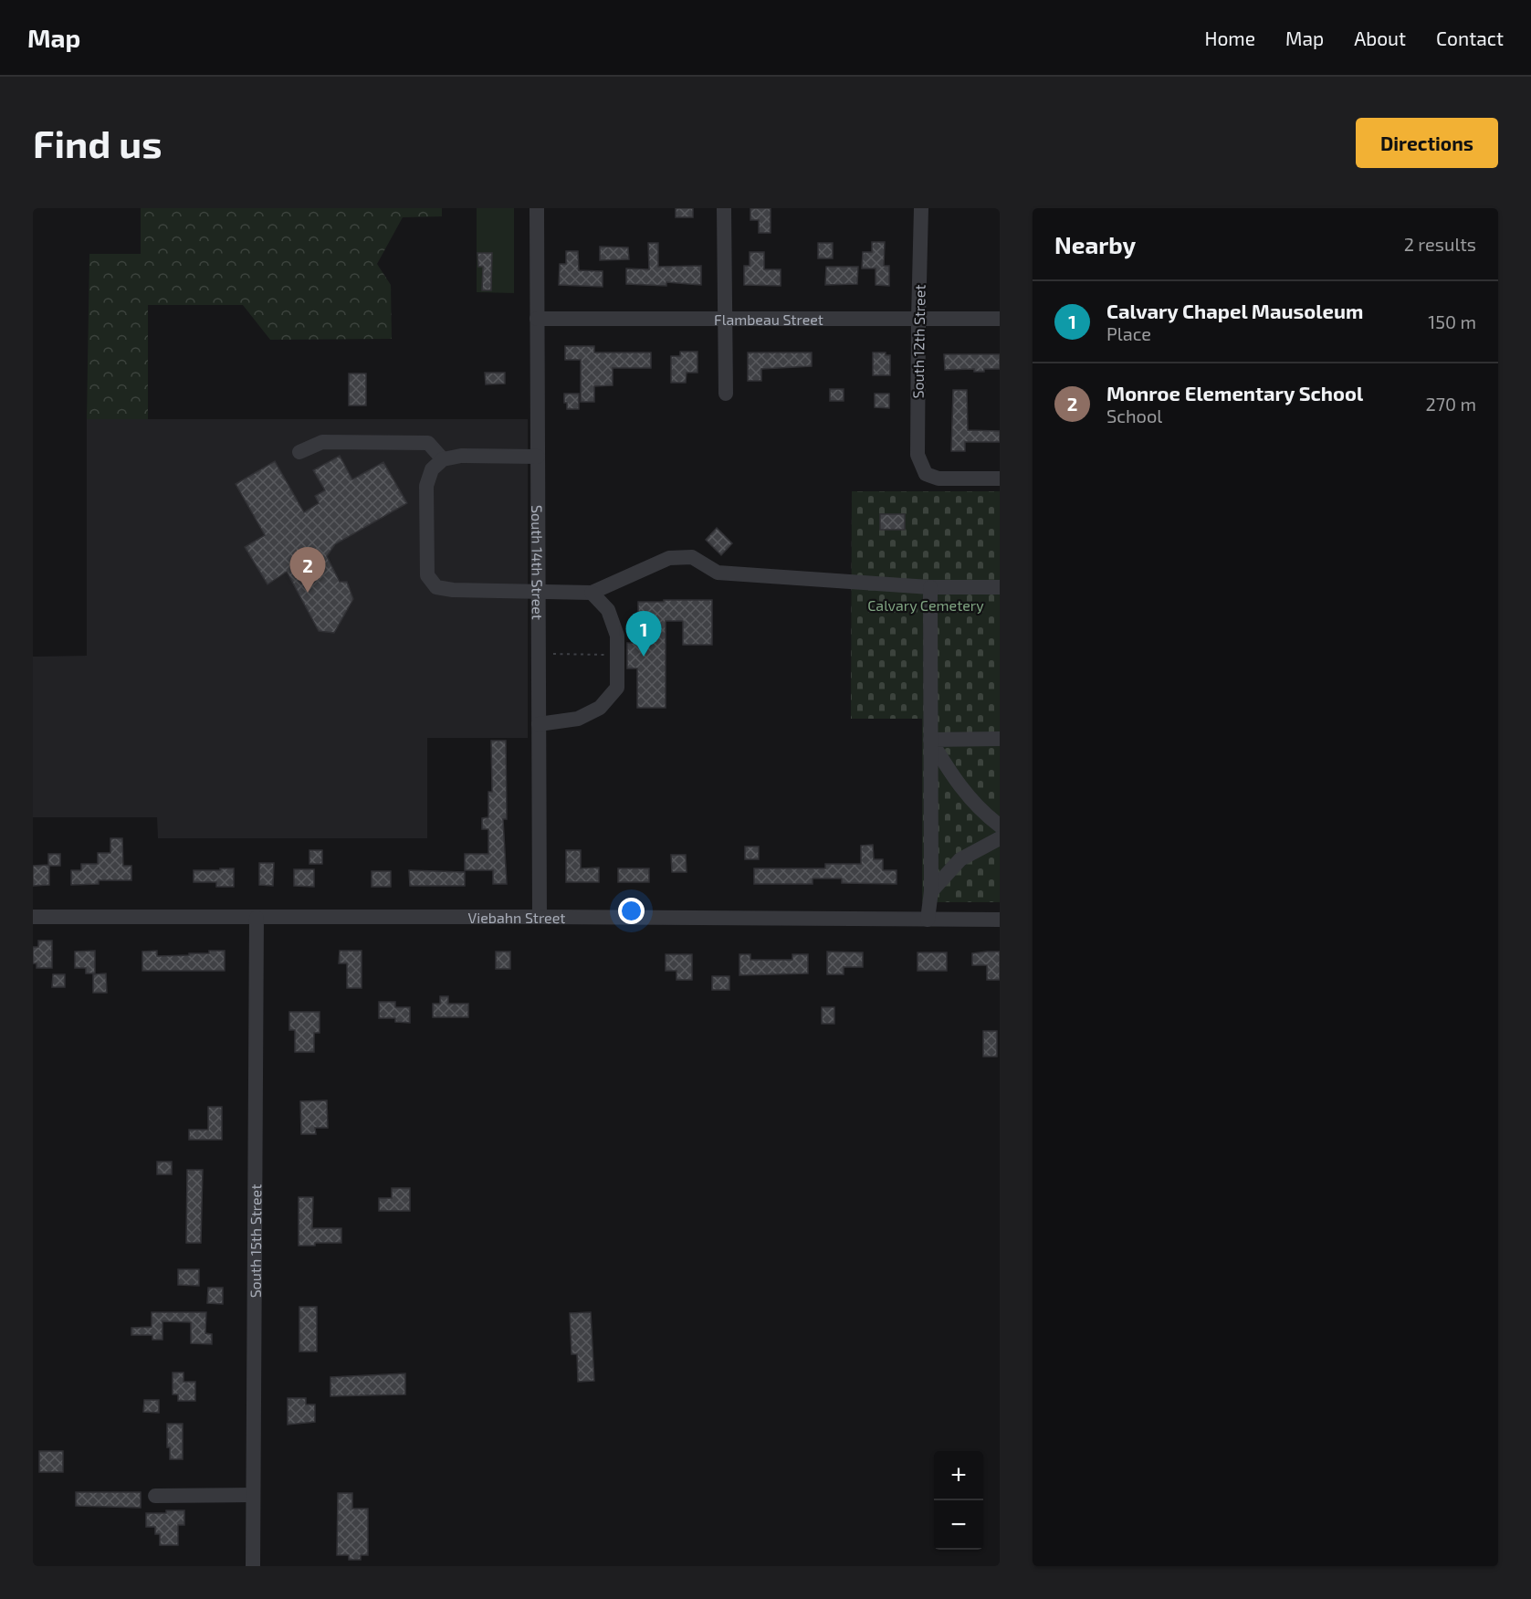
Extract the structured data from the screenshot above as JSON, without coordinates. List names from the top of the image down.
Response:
{
  "streets": {
    "street": [
      "Flambeau Street",
      "South 12th Street",
      "South 14th Street",
      "Viebahn Street",
      "South 15th Street"
    ]
  },
  "crossings": [
    ["Flambeau Street", "South 12th Street"],
    ["Flambeau Street", "South 14th Street"],
    ["South 14th Street", "Viebahn Street"],
    ["Viebahn Street", "South 15th Street"]
  ],
  "parks": ["Calvary Cemetery"],
  "page": {
    "header": "Map",
    "nav": [
      "Home",
      "Map",
      "About",
      "Contact"
    ],
    "buttons": "Directions",
    "title": "Find us",
    "heading": ["Nearby", "2 results"],
    "list": [
      {
        "mark": "1",
        "name": "Calvary Chapel Mausoleum",
        "note": "Place",
        "value": "150 m"
      },
      {
        "mark": "2",
        "name": "Monroe Elementary School",
        "note": "School",
        "value": "270 m"
      }
    ],
    "pins": ["2", "1"],
    "map_buttons": ["+", "−"]
  }
}
